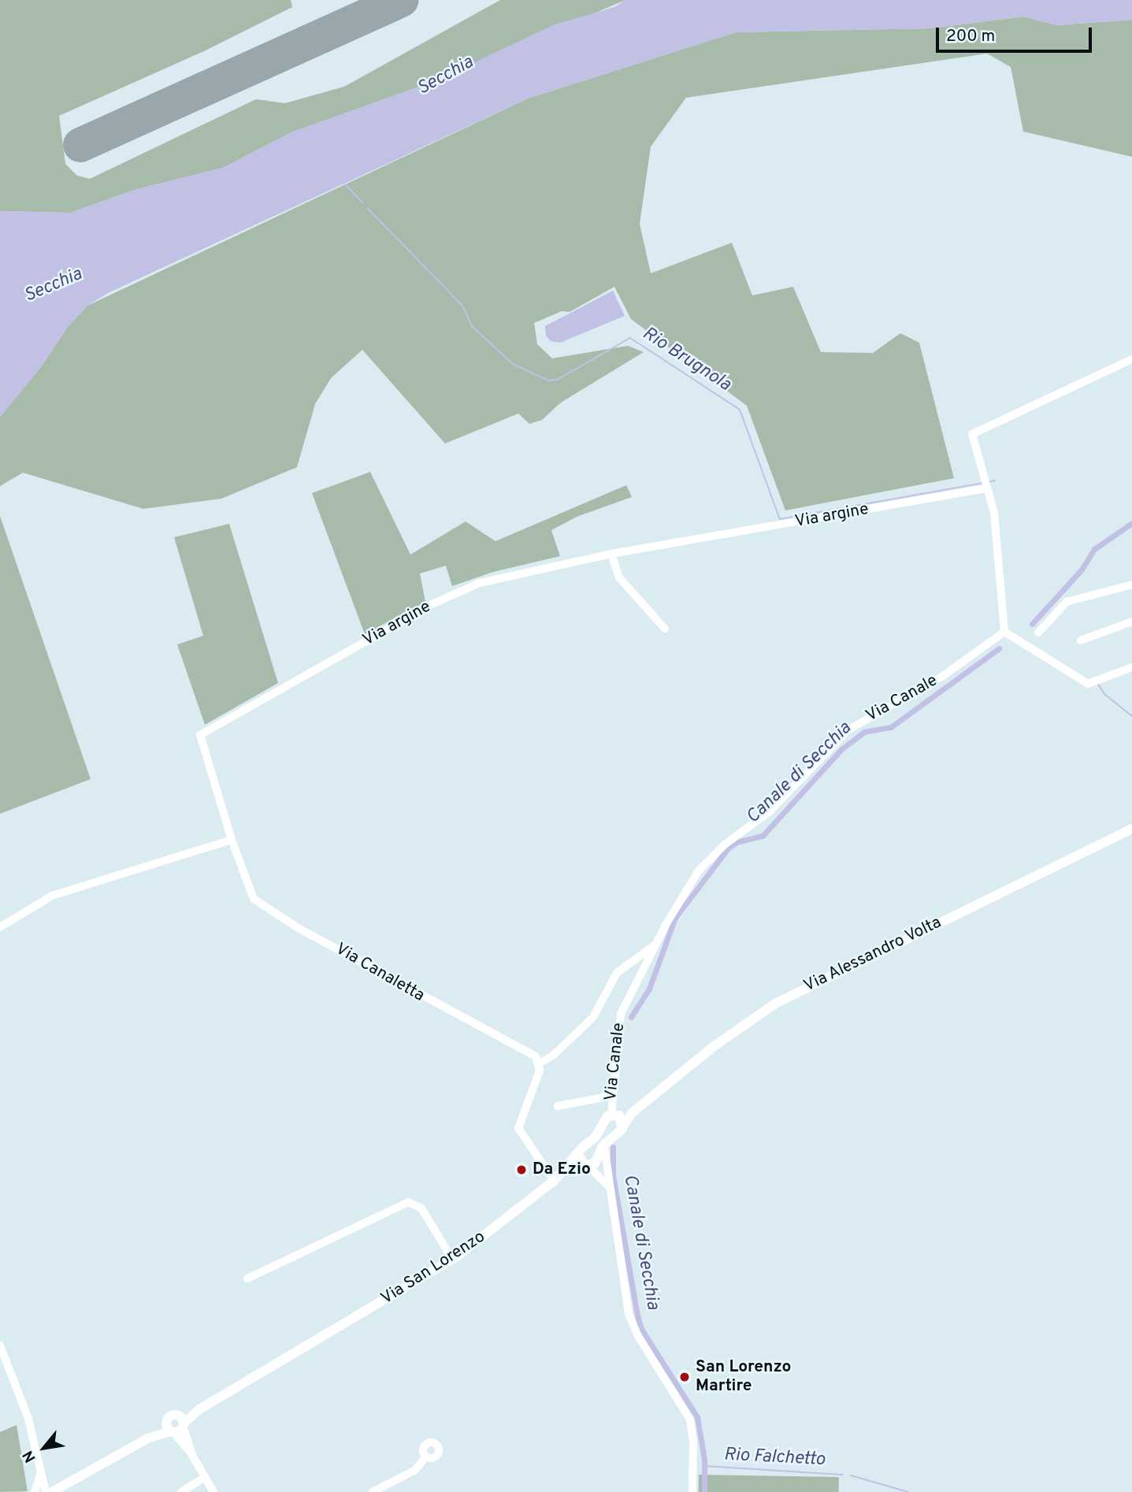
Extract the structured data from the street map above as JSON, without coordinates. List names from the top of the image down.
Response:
{
  "streets": {
    "main road": ["Via Alessandro Volta", "Via San Lorenzo"],
    "street": ["Via argine", "Via Canale", "Via Canaletta"]
  },
  "crossings": [
    ["Via argine", "Via Canaletta"]
  ],
  "water": [
    "Secchia",
    "Rio Brugnola",
    "Canale di Secchia",
    "Rio Falchetto"
  ],
  "places": ["Da Ezio", "San Lorenzo Martire"],
  "scale_bar": "200 m",
  "north": "bottom left"
}
